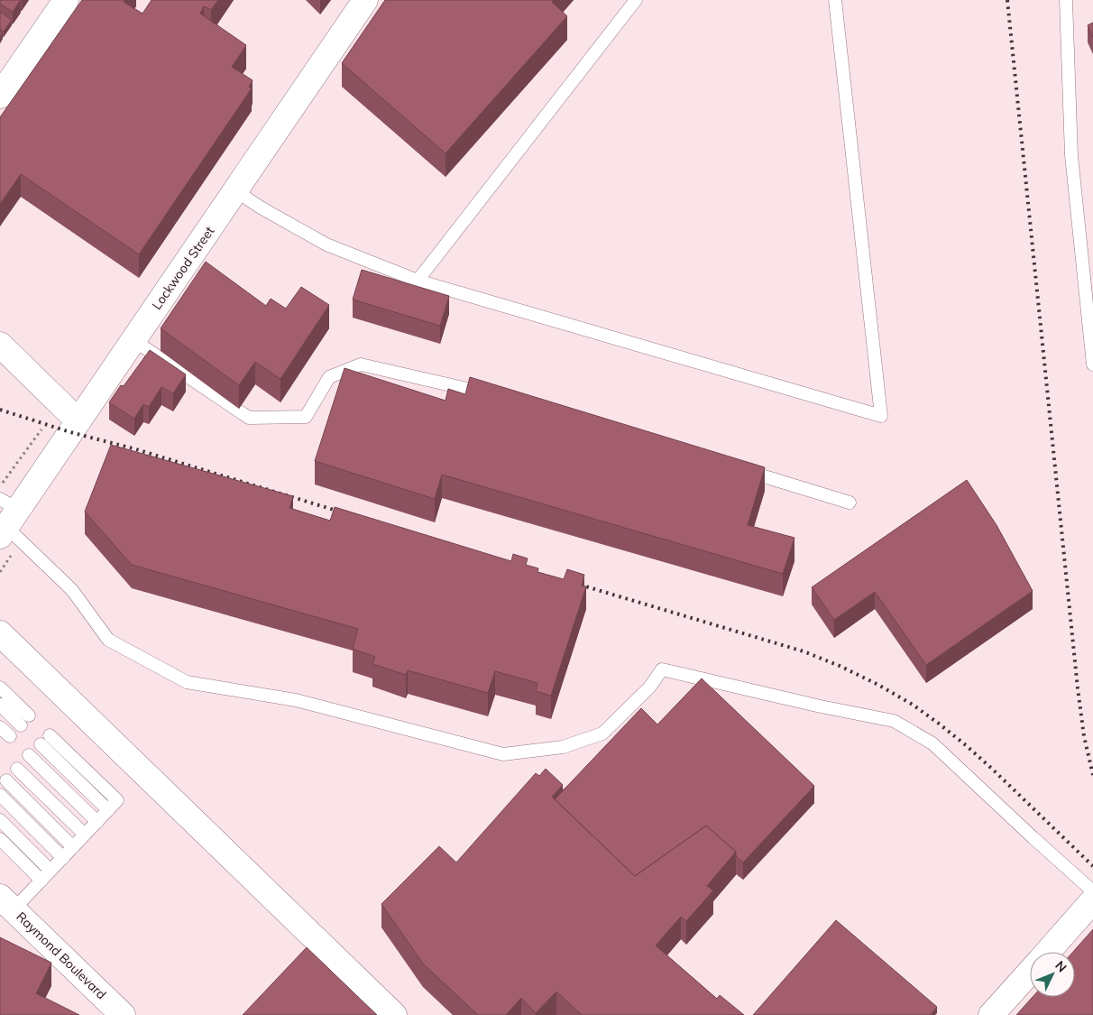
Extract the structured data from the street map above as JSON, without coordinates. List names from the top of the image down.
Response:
{
  "streets": {
    "main road": ["Lockwood Street", "Raymond Boulevard"]
  },
  "north": "top right"
}
